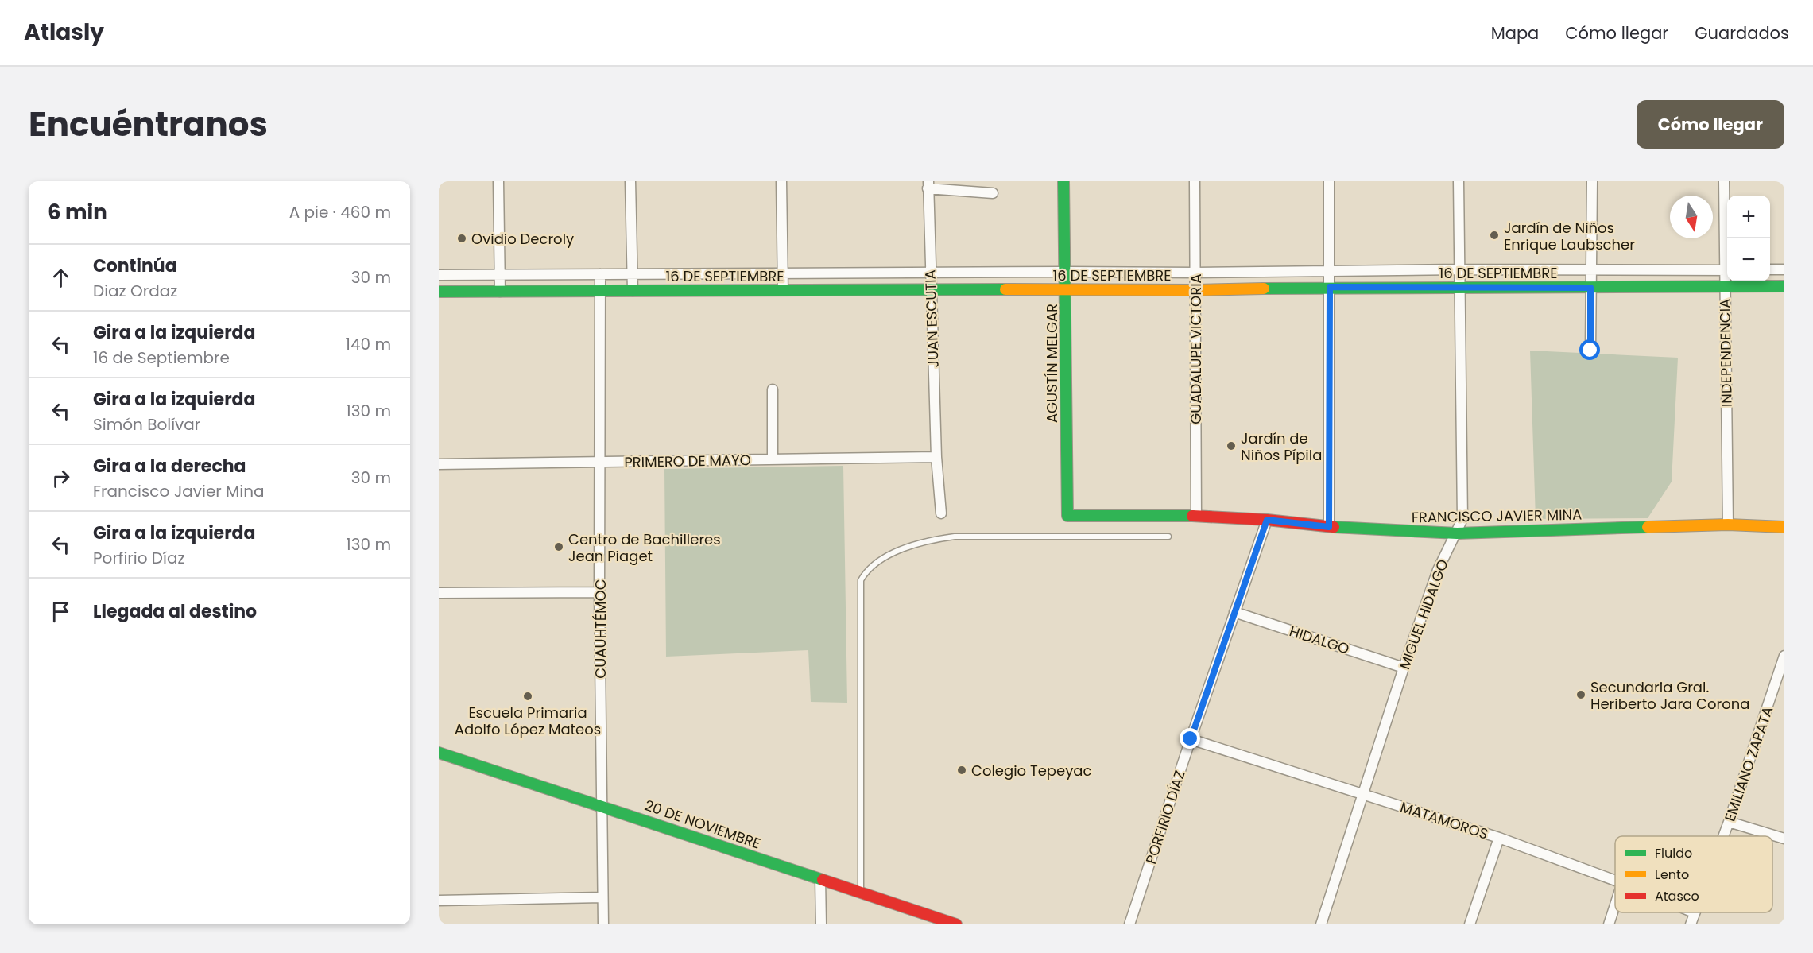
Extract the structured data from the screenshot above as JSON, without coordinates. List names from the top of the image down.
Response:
{
  "streets": {
    "street": [
      "16 DE SEPTIEMBRE",
      "JUAN ESCUTIA",
      "GUADALUPE VICTORIA",
      "INDEPENDENCIA",
      "AGUSTÍN MELGAR",
      "PRIMERO DE MAYO",
      "FRANCISCO JAVIER MINA",
      "MIGUEL HIDALGO",
      "CUAUHTÉMOC",
      "HIDALGO",
      "EMILIANO ZAPATA",
      "PORFIRIO DÍAZ",
      "MATAMOROS",
      "20 DE NOVIEMBRE"
    ]
  },
  "crossings": [
    ["16 DE SEPTIEMBRE", "JUAN ESCUTIA"],
    ["16 DE SEPTIEMBRE", "GUADALUPE VICTORIA"],
    ["16 DE SEPTIEMBRE", "INDEPENDENCIA"],
    ["16 DE SEPTIEMBRE", "AGUSTÍN MELGAR"],
    ["16 DE SEPTIEMBRE", "MIGUEL HIDALGO"],
    ["16 DE SEPTIEMBRE", "CUAUHTÉMOC"],
    ["JUAN ESCUTIA", "PRIMERO DE MAYO"],
    ["GUADALUPE VICTORIA", "FRANCISCO JAVIER MINA"],
    ["INDEPENDENCIA", "FRANCISCO JAVIER MINA"],
    ["AGUSTÍN MELGAR", "FRANCISCO JAVIER MINA"],
    ["PRIMERO DE MAYO", "CUAUHTÉMOC"],
    ["FRANCISCO JAVIER MINA", "MIGUEL HIDALGO"],
    ["FRANCISCO JAVIER MINA", "PORFIRIO DÍAZ"],
    ["MIGUEL HIDALGO", "HIDALGO"],
    ["MIGUEL HIDALGO", "MATAMOROS"],
    ["CUAUHTÉMOC", "20 DE NOVIEMBRE"],
    ["HIDALGO", "PORFIRIO DÍAZ"],
    ["PORFIRIO DÍAZ", "MATAMOROS"]
  ],
  "places": [
    "Jardín de Niños Enrique Laubscher",
    "Ovidio Decroly",
    "Jardín de Niños Pípila",
    "Centro de Bachilleres Jean Piaget",
    "Secundaria Gral. Heriberto Jara Corona",
    "Escuela Primaria Adolfo López Mateos",
    "Colegio Tepeyac"
  ],
  "legend": ["Fluido", "Lento", "Atasco"],
  "north": "bottom",
  "page": {
    "header": "Atlasly",
    "nav": ["Mapa", "Cómo llegar", "Guardados"],
    "title": "Encuéntranos",
    "buttons": "Cómo llegar",
    "heading": ["6 min", "A pie · 460 m"],
    "map_buttons": ["+", "−"],
    "list": [
      ["Continúa", "Diaz Ordaz", "30 m"],
      ["Gira a la izquierda", "16 de Septiembre", "140 m"],
      ["Gira a la izquierda", "Simón Bolívar", "130 m"],
      ["Gira a la derecha", "Francisco Javier Mina", "30 m"],
      ["Gira a la izquierda", "Porfirio Díaz", "130 m"],
      "Llegada al destino"
    ]
  }
}
